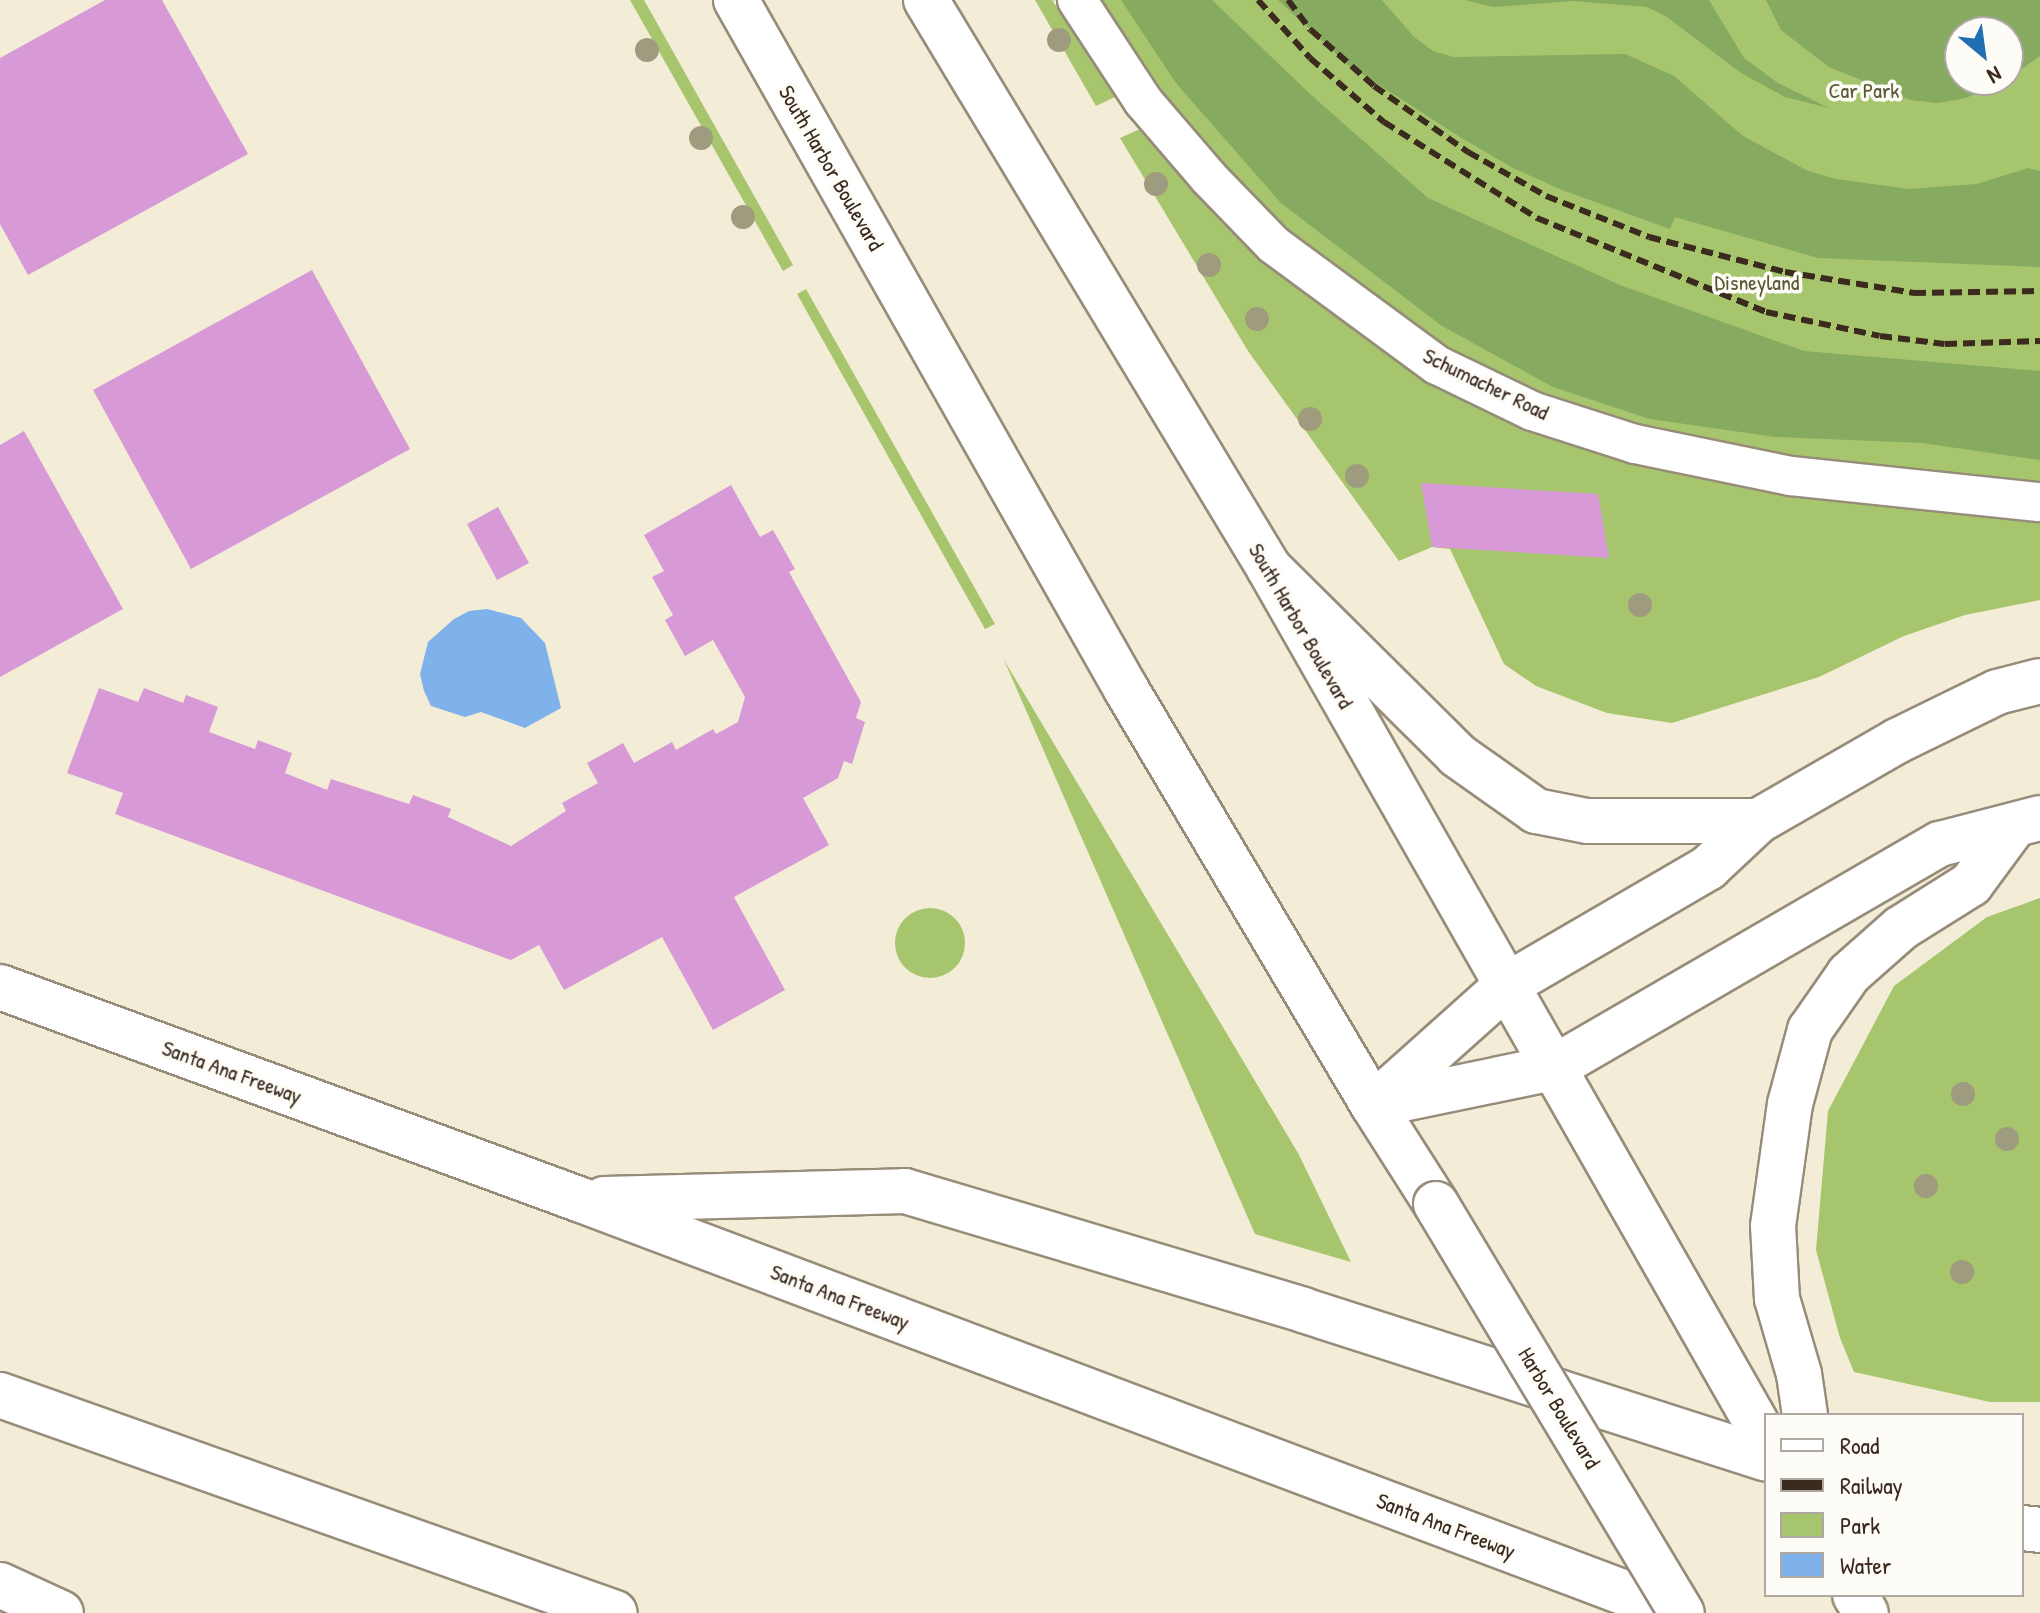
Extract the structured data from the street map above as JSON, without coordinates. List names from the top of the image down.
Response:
{
  "streets": {
    "main road": ["South Harbor Boulevard", "Santa Ana Freeway", "Harbor Boulevard"],
    "lane": ["Schumacher Road"]
  },
  "crossings": [
    ["South Harbor Boulevard", "Harbor Boulevard"],
    ["Santa Ana Freeway", "Harbor Boulevard"]
  ],
  "parks": ["Car Park", "Disneyland"],
  "legend": [
    "Road",
    "Railway",
    "Park",
    "Water"
  ],
  "north": "bottom right"
}
